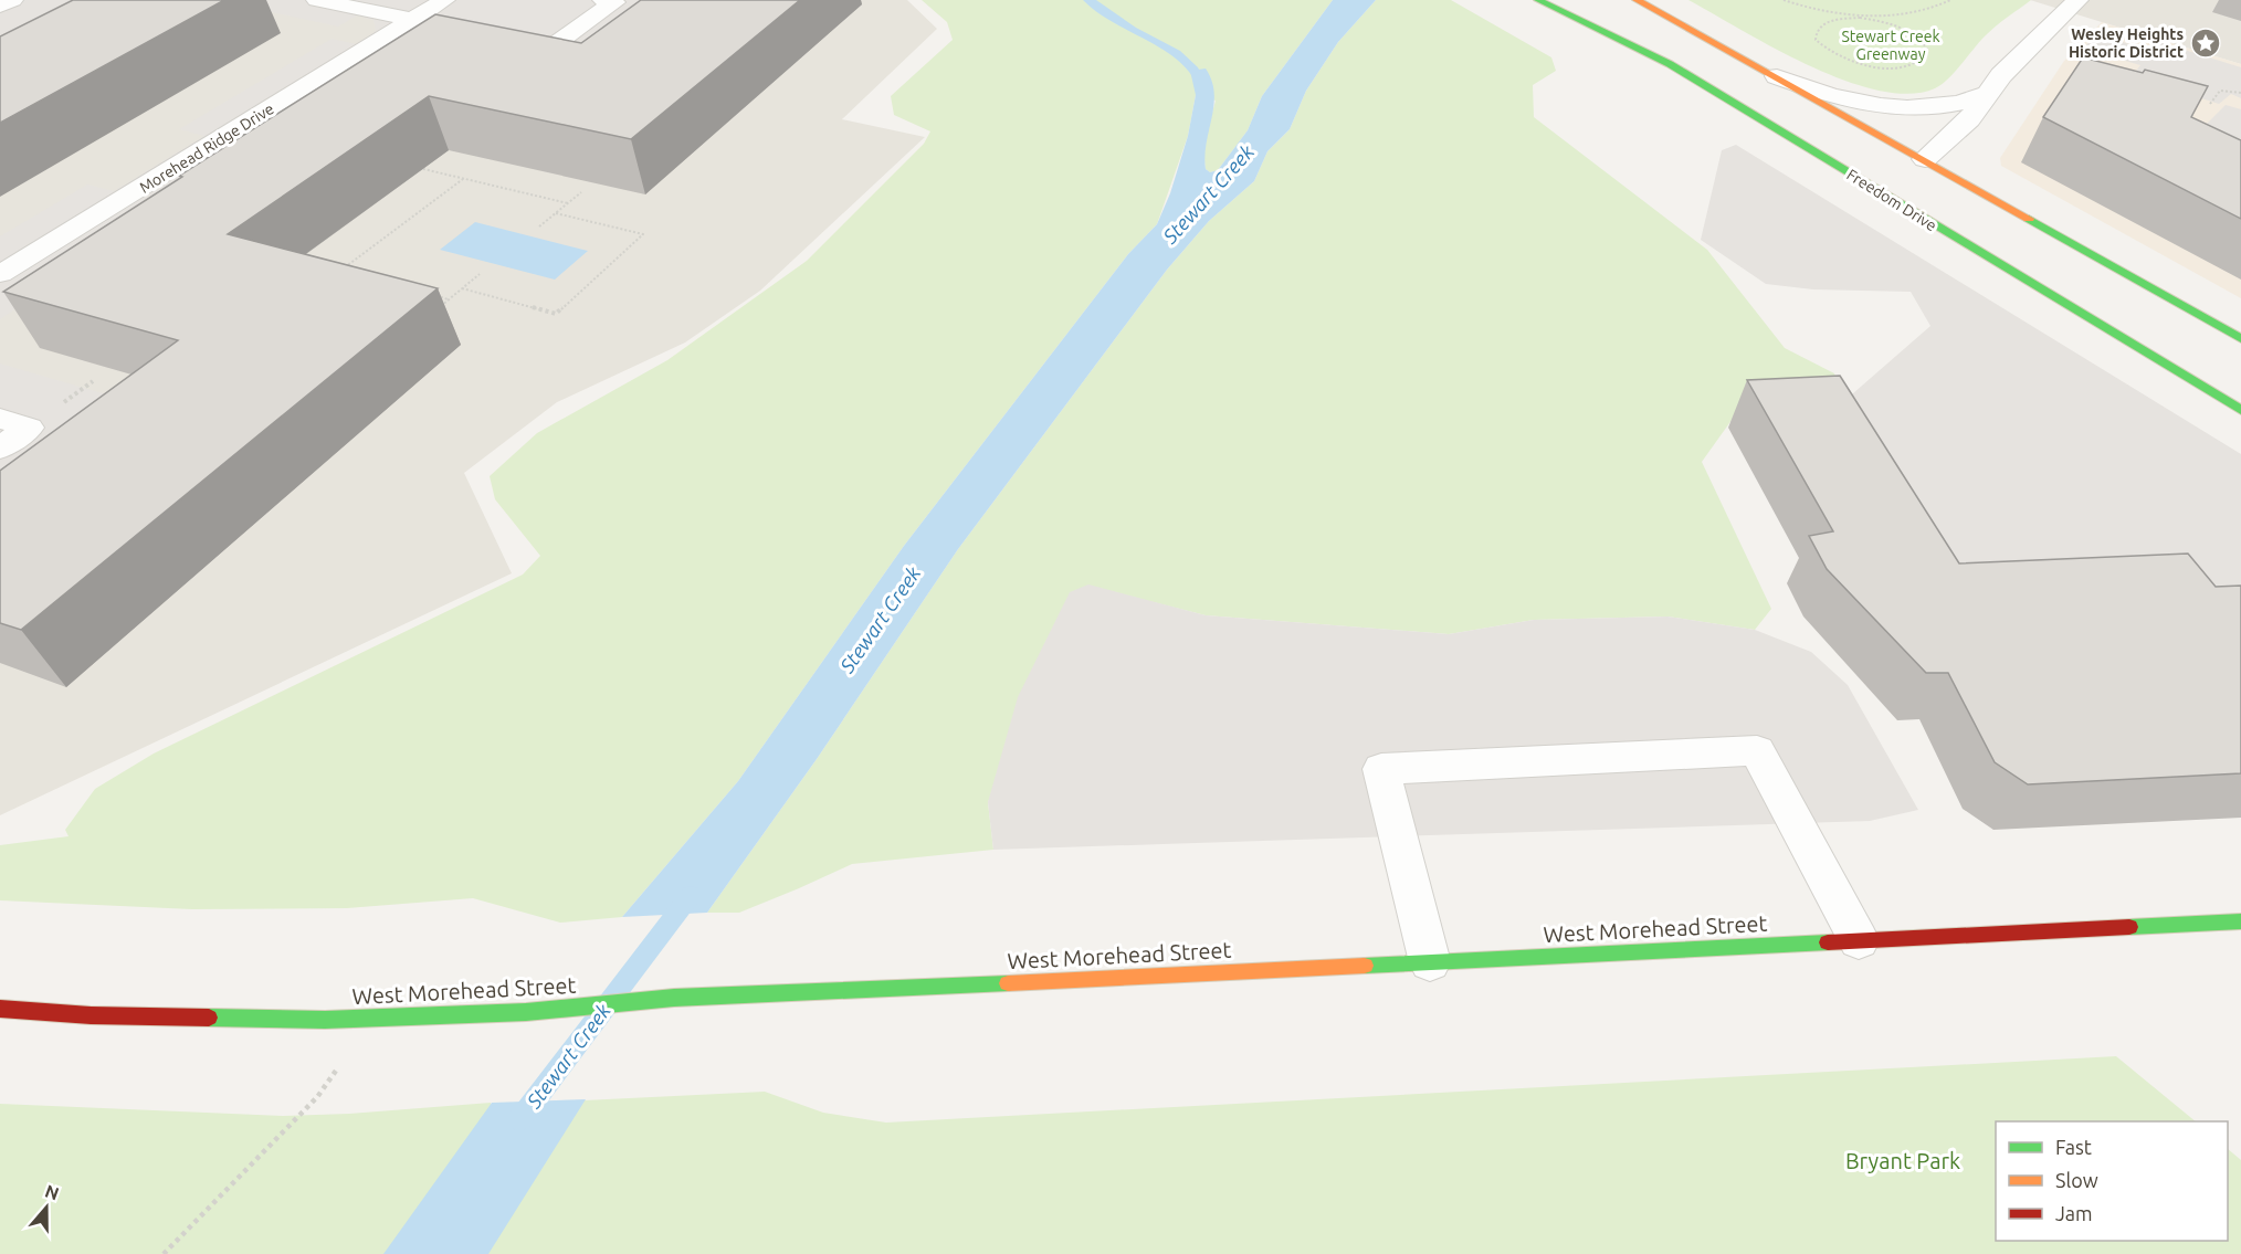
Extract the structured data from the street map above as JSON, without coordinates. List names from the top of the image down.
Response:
{
  "streets": {
    "main road": ["Freedom Drive", "West Morehead Street"],
    "lane": ["Morehead Ridge Drive"]
  },
  "water": ["Stewart Creek"],
  "parks": ["Stewart Creek Greenway", "Bryant Park"],
  "places": {
    "place": ["Wesley Heights Historic District"]
  },
  "legend": ["Fast", "Slow", "Jam"],
  "north": "top"
}
